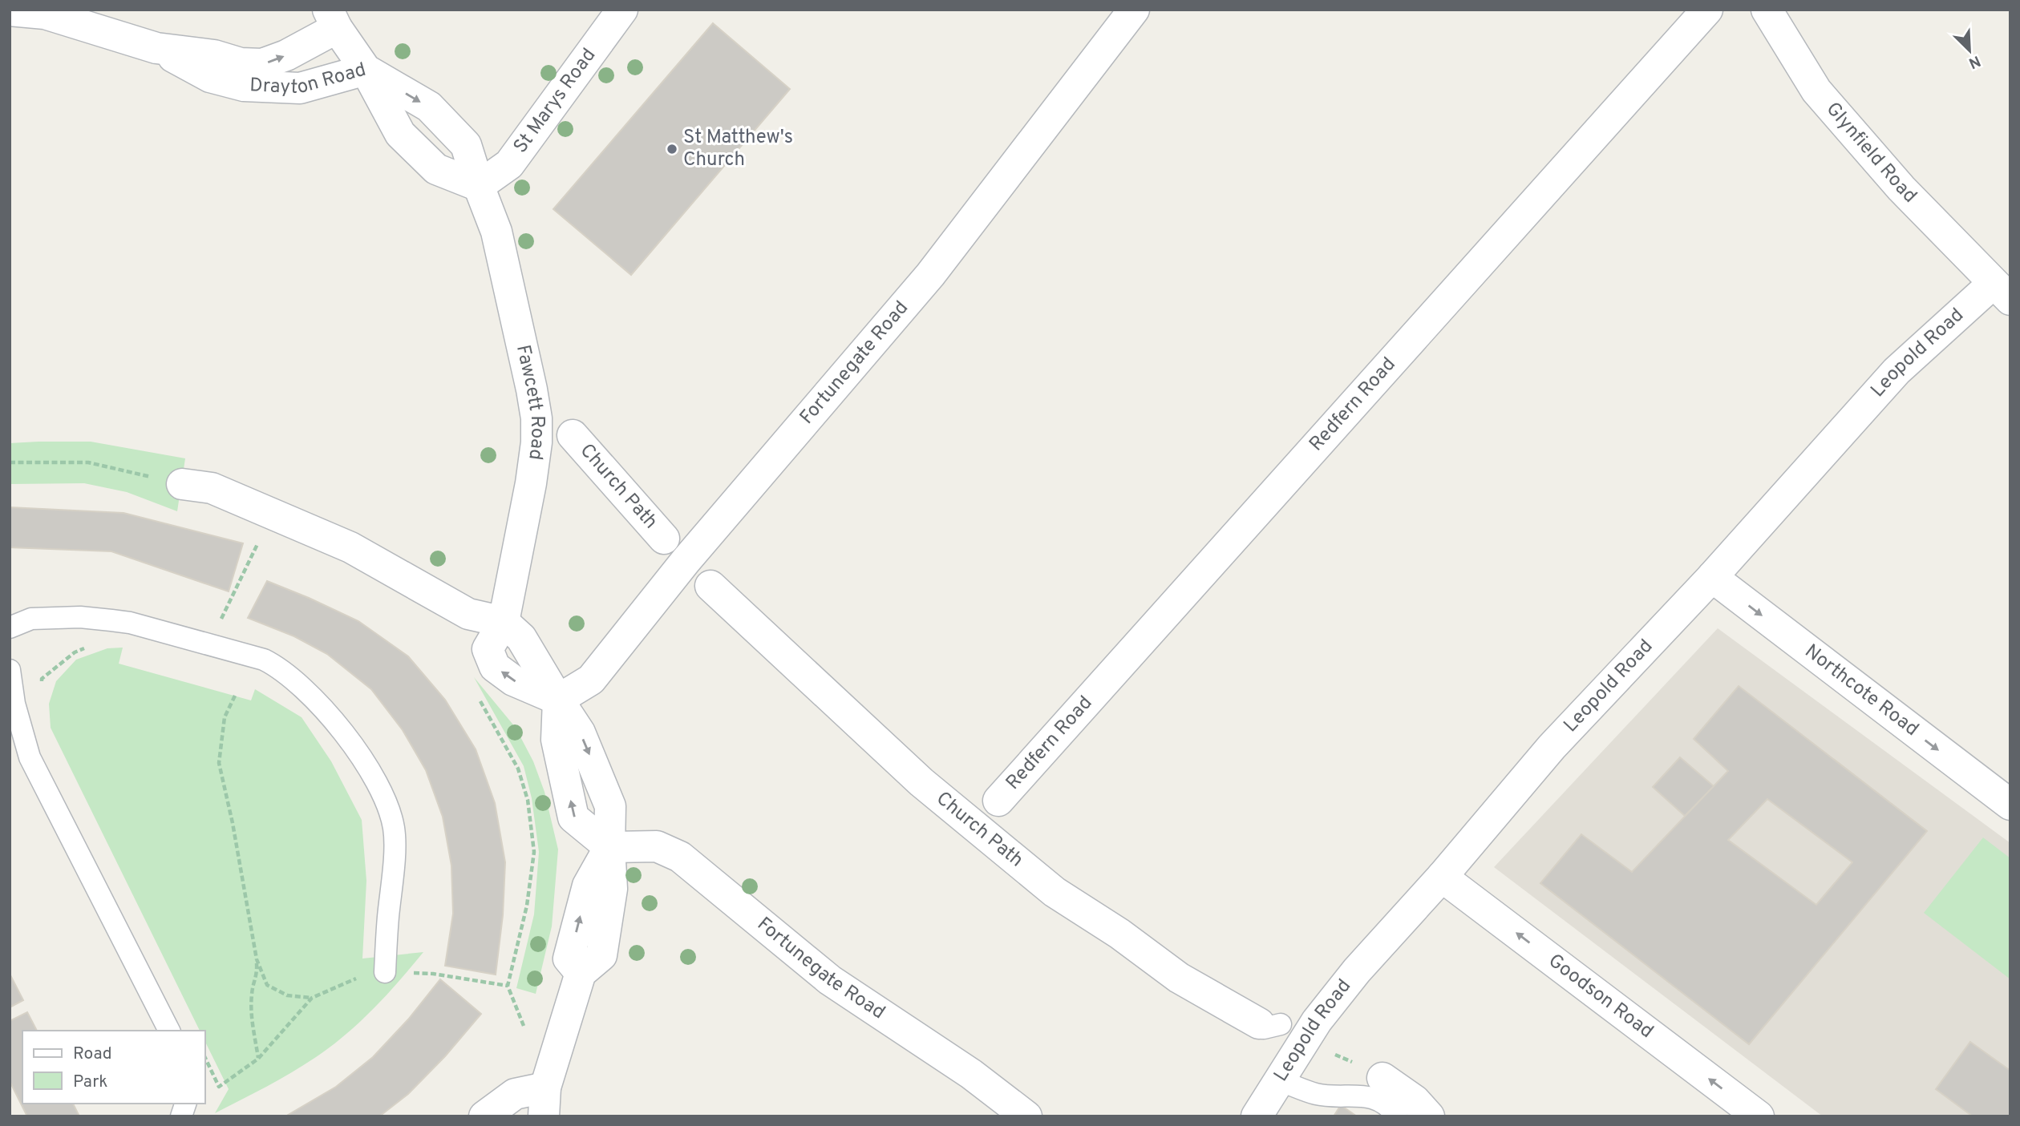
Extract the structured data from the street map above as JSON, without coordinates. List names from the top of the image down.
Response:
{
  "streets": {
    "street": [
      "Drayton Road",
      "St Marys Road",
      "Glynfield Road",
      "Leopold Road",
      "Fortunegate Road",
      "Fawcett Road",
      "Redfern Road",
      "Church Path",
      "Northcote Road",
      "Goodson Road"
    ]
  },
  "crossings": [
    ["Drayton Road", "St Marys Road"],
    ["Drayton Road", "Fawcett Road"],
    ["St Marys Road", "Fawcett Road"],
    ["Glynfield Road", "Leopold Road"],
    ["Leopold Road", "Northcote Road"],
    ["Leopold Road", "Goodson Road"],
    ["Fortunegate Road", "Fawcett Road"]
  ],
  "one_way": ["Northcote Road", "Goodson Road"],
  "places": ["St Matthew's Church"],
  "legend": ["Road", "Park"],
  "north": "bottom right"
}
